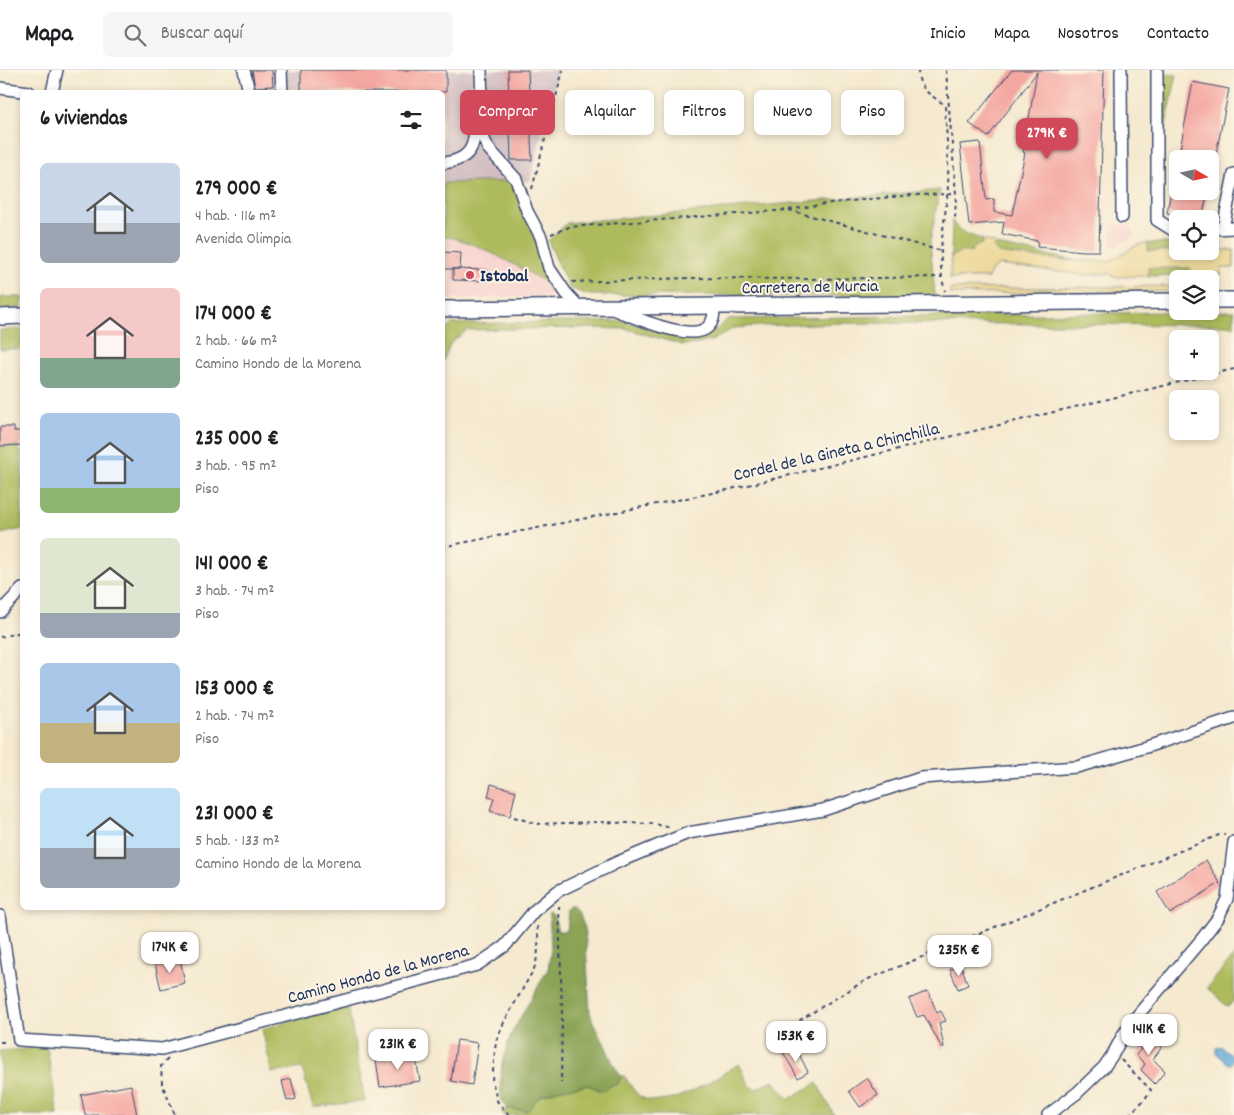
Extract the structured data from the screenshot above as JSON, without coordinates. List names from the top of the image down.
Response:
{
  "streets": {
    "highway": ["Carretera de Murcia"],
    "street": ["Camino Hondo de la Morena"],
    "path": ["Cordel de la Gineta a Chinchilla"]
  },
  "places": ["Istobal"],
  "north": "right",
  "page": {
    "header": "Mapa",
    "search": "Buscar aquí",
    "nav": [
      "Inicio",
      "Mapa",
      "Nosotros",
      "Contacto"
    ],
    "chip": [
      "Comprar",
      "Alquilar",
      "Filtros",
      "Nuevo",
      "Piso"
    ],
    "heading": "6 viviendas",
    "price": [
      "279K €",
      "174K €",
      "235K €",
      "141K €",
      "153K €",
      "231K €"
    ],
    "map_buttons": ["+", "−"],
    "list": [
      {
        "name": "279 000 €",
        "note": "4 hab. · 116 m² · Avenida Olimpia"
      },
      {
        "name": "174 000 €",
        "note": "2 hab. · 66 m² · Camino Hondo de la Morena"
      },
      {
        "name": "235 000 €",
        "note": "3 hab. · 95 m² · Piso"
      },
      {
        "name": "141 000 €",
        "note": "3 hab. · 74 m² · Piso"
      },
      {
        "name": "153 000 €",
        "note": "2 hab. · 74 m² · Piso"
      },
      {
        "name": "231 000 €",
        "note": "5 hab. · 133 m² · Camino Hondo de la Morena"
      }
    ]
  }
}
